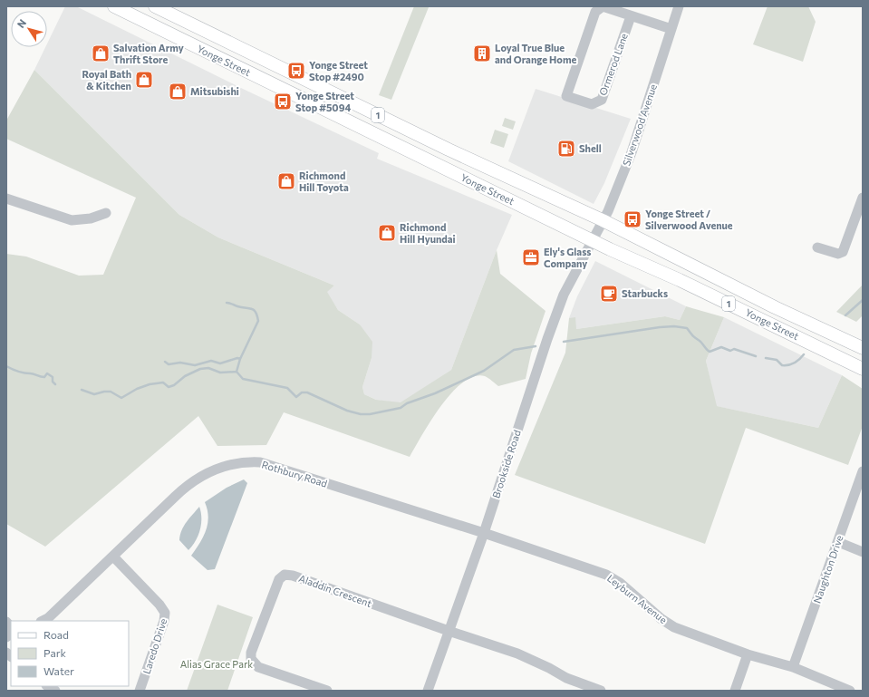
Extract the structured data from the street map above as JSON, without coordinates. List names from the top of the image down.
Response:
{
  "streets": {
    "main road": ["Yonge Street", "1"],
    "street": [
      "Ormerod Lane",
      "Silverwood Avenue",
      "Brookside Road",
      "Rothbury Road",
      "Naughton Drive",
      "Aladdin Crescent",
      "Leyburn Avenue",
      "Laredo Drive"
    ]
  },
  "crossings": [
    ["Yonge Street", "Silverwood Avenue"],
    ["Yonge Street", "Brookside Road"],
    ["Ormerod Lane", "Silverwood Avenue"],
    ["Silverwood Avenue", "Brookside Road"],
    ["Brookside Road", "Rothbury Road"],
    ["Brookside Road", "Aladdin Crescent"],
    ["Brookside Road", "Leyburn Avenue"],
    ["Rothbury Road", "Leyburn Avenue"],
    ["Rothbury Road", "Laredo Drive"],
    ["Naughton Drive", "Leyburn Avenue"]
  ],
  "parks": ["Alias Grace Park"],
  "places": {
    "shop": [
      "Salvation Army Thrift Store",
      "Royal Bath & Kitchen",
      "Mitsubishi",
      "Richmond Hill Toyota",
      "Richmond Hill Hyundai"
    ],
    "building": ["Loyal True Blue and Orange Home"],
    "bus stop": ["Yonge Street Stop #2490", "Yonge Street Stop #5094", "Yonge Street / Silverwood Avenue"],
    "fuel station": ["Shell"],
    "office": ["Ely's Glass Company"],
    "cafe": ["Starbucks"]
  },
  "legend": ["Road", "Park", "Water"],
  "north": "top left"
}
